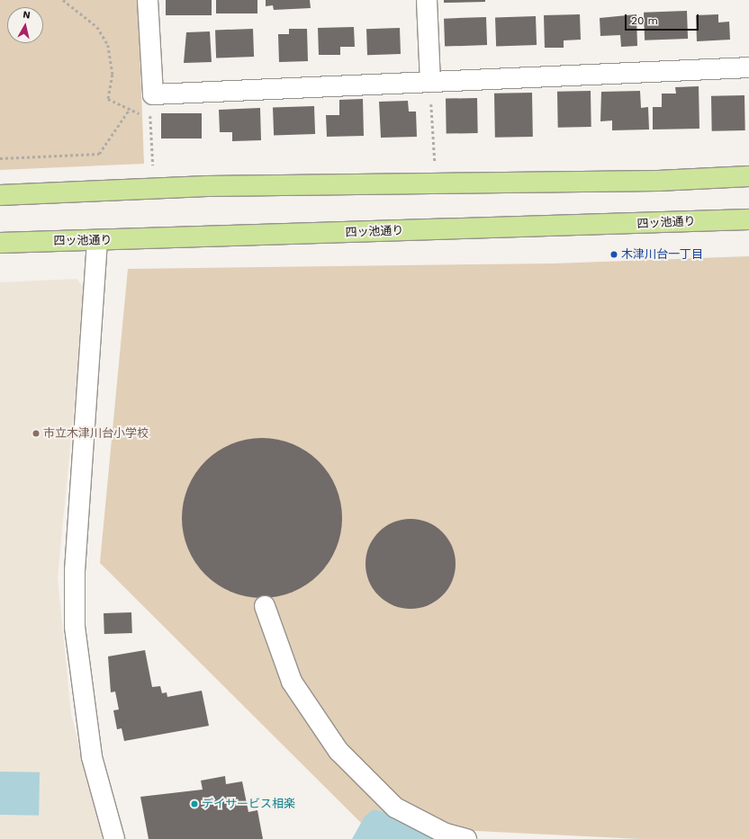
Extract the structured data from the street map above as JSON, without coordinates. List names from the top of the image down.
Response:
{
  "streets": {
    "main road": ["四ッ池通り"]
  },
  "places": ["木津川台一丁目", "市立木津川台小学校", "デイサービス相楽"],
  "scale_bar": "20 m",
  "north": "top"
}
